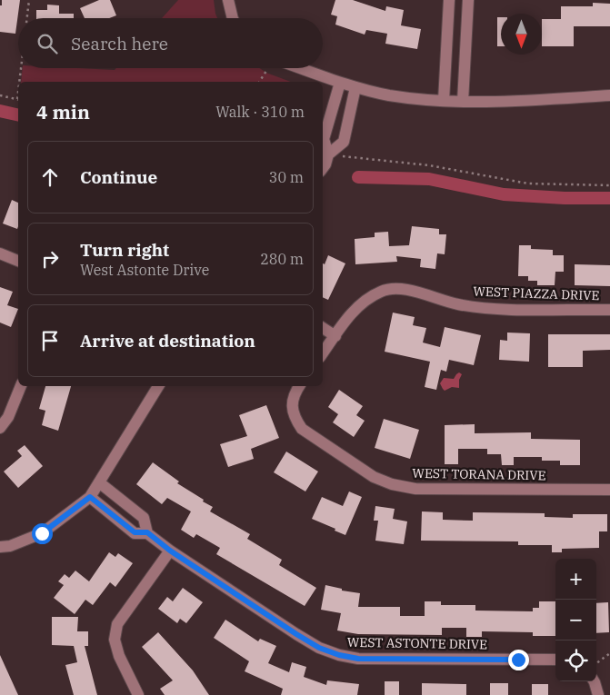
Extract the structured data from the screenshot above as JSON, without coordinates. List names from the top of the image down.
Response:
{
  "streets": {
    "street": ["WEST PIAZZA DRIVE", "WEST TORANA DRIVE", "WEST ASTONTE DRIVE"]
  },
  "north": "bottom",
  "page": {
    "search": "Search here",
    "heading": ["4 min", "Walk · 310 m"],
    "list": [
      ["Continue", "30 m"],
      ["Turn right", "West Astonte Drive", "280 m"],
      "Arrive at destination"
    ],
    "map_buttons": ["+", "−"]
  }
}
